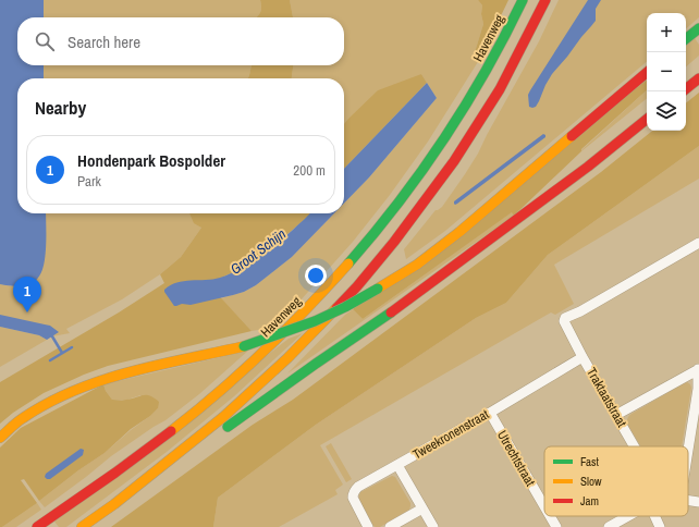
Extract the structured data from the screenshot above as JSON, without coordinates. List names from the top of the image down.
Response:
{
  "streets": {
    "highway": ["Havenweg"],
    "street": ["Traktaatstraat", "Tweekronenstraat", "Utrechtstraat"]
  },
  "crossings": [
    ["Traktaatstraat", "Tweekronenstraat"],
    ["Tweekronenstraat", "Utrechtstraat"]
  ],
  "water": ["Groot Schijn"],
  "legend": ["Fast", "Slow", "Jam"],
  "page": {
    "map_buttons": ["+", "−"],
    "search": "Search here",
    "heading": "Nearby",
    "list": [
      {
        "mark": "1",
        "name": "Hondenpark Bospolder",
        "note": "Park",
        "value": "200 m"
      }
    ],
    "pins": "1"
  }
}
